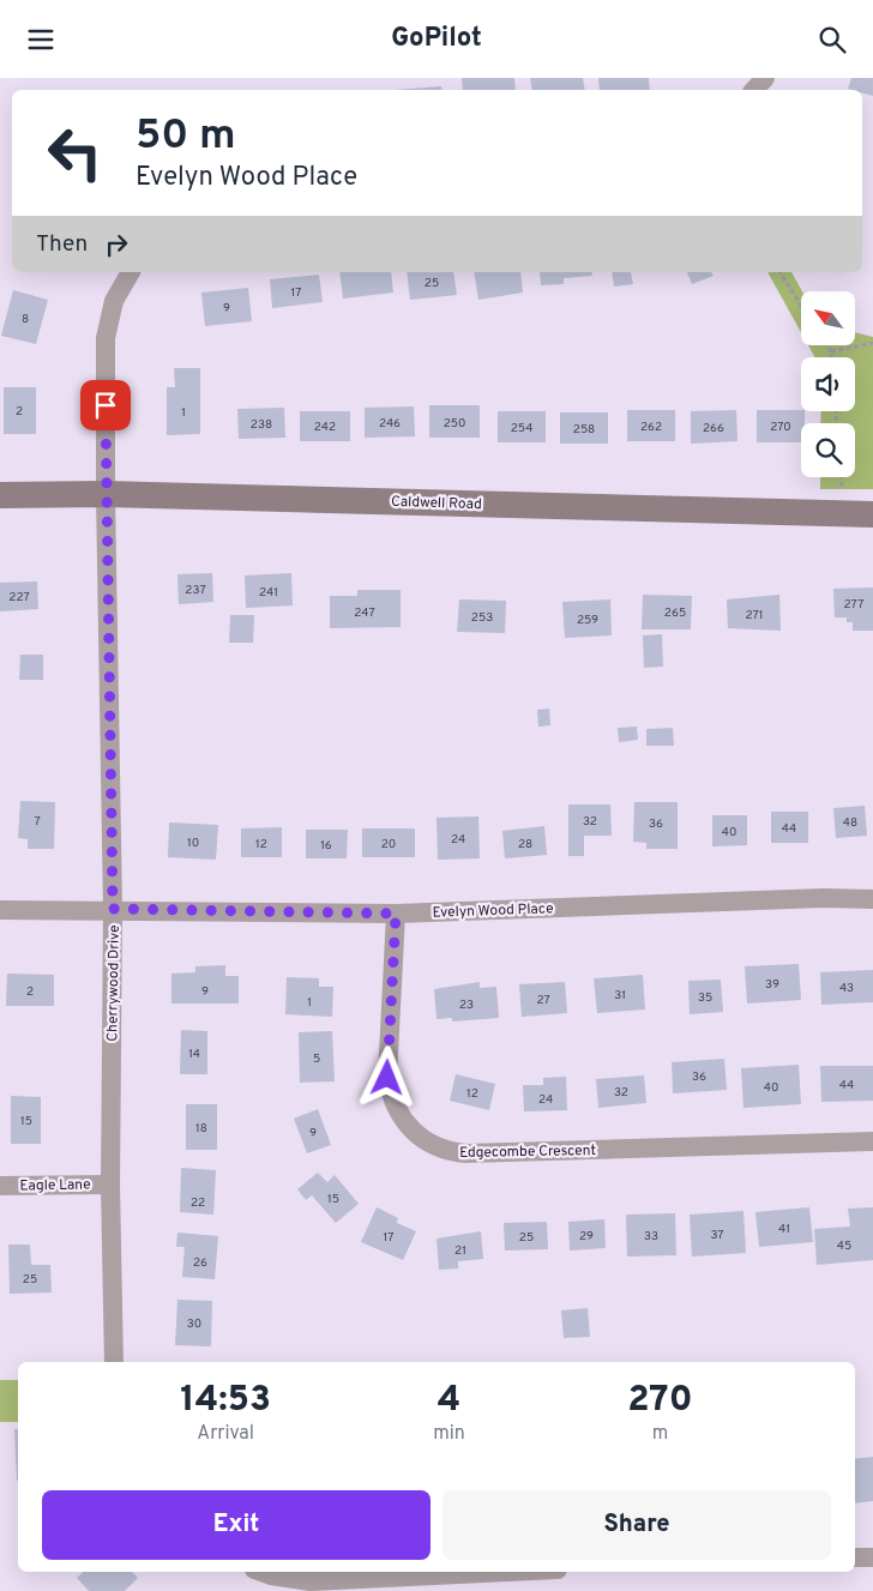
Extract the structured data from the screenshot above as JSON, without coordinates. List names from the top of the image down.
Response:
{
  "streets": {
    "street": [
      "Caldwell Road",
      "Evelyn Wood Place",
      "Cherrywood Drive",
      "Edgecombe Crescent",
      "Eagle Lane"
    ]
  },
  "crossings": [
    ["Caldwell Road", "Cherrywood Drive"],
    ["Evelyn Wood Place", "Cherrywood Drive"],
    ["Evelyn Wood Place", "Edgecombe Crescent"],
    ["Cherrywood Drive", "Eagle Lane"]
  ],
  "house_numbers": [
    "25",
    "17",
    "9",
    "8",
    "2",
    "1",
    "246",
    "250",
    "238",
    "242",
    "262",
    "270",
    "254",
    "266",
    "258",
    "237",
    "241",
    "227",
    "277",
    "247",
    "265",
    "271",
    "253",
    "259",
    "7",
    "32",
    "48",
    "36",
    "44",
    "40",
    "24",
    "10",
    "12",
    "20",
    "28",
    "16",
    "39",
    "43",
    "2",
    "9",
    "31",
    "35",
    "27",
    "1",
    "23",
    "14",
    "5",
    "36",
    "44",
    "40",
    "32",
    "12",
    "24",
    "15",
    "18",
    "9",
    "15",
    "22",
    "41",
    "37",
    "29",
    "33",
    "17",
    "25",
    "45",
    "21",
    "26",
    "25",
    "30"
  ],
  "north": "top left",
  "page": {
    "header": "GoPilot",
    "turn": ["50 m", "Evelyn Wood Place"],
    "then": "Then",
    "eta": [
      "14:53",
      "Arrival",
      "4",
      "min",
      "270",
      "m"
    ],
    "buttons": ["Exit", "Share"]
  }
}
